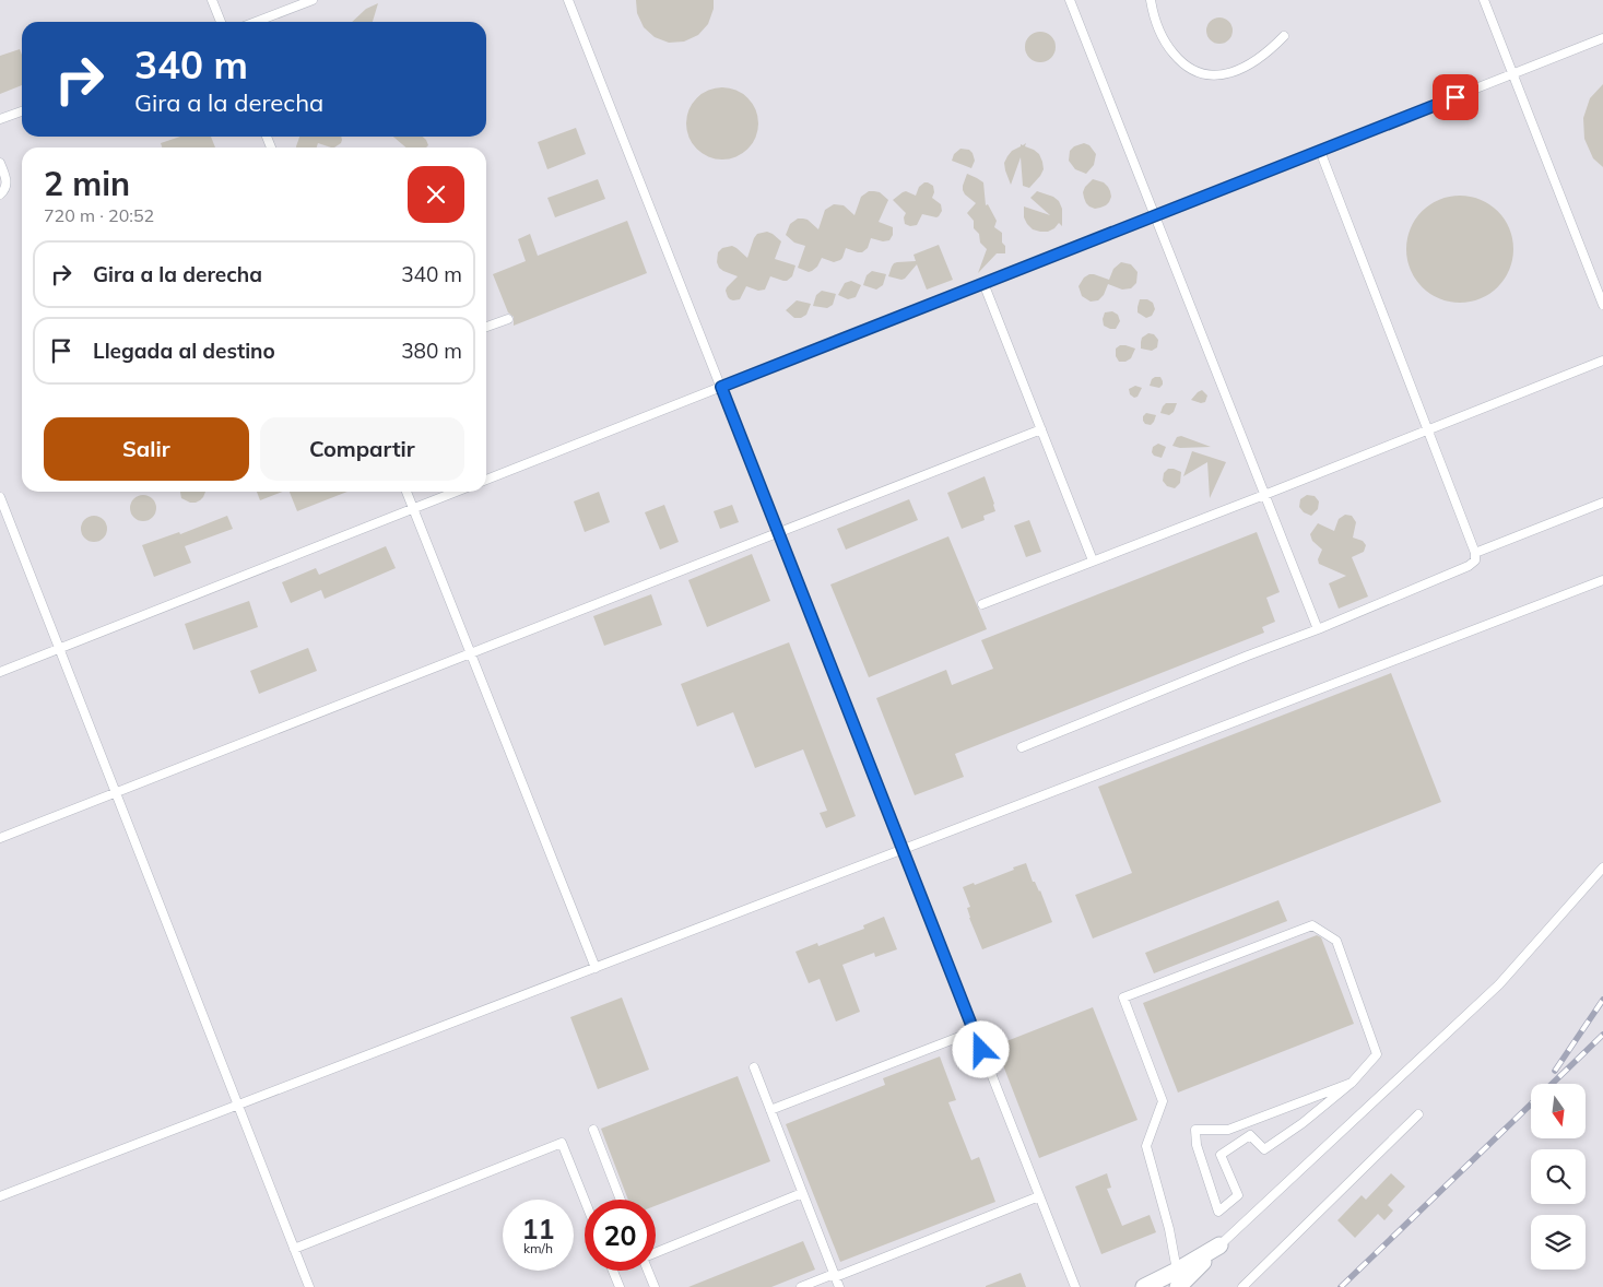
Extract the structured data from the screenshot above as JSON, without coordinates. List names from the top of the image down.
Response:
{
  "north": "bottom",
  "page": {
    "turn": ["340 m", "Gira a la derecha"],
    "heading": ["2 min", "720 m · 20:52"],
    "list": [
      {
        "name": "Gira a la derecha",
        "value": "340 m"
      },
      {
        "name": "Llegada al destino",
        "value": "380 m"
      }
    ],
    "buttons": ["Salir", "Compartir"],
    "speed": "11 km/h",
    "limit": "20"
  }
}
